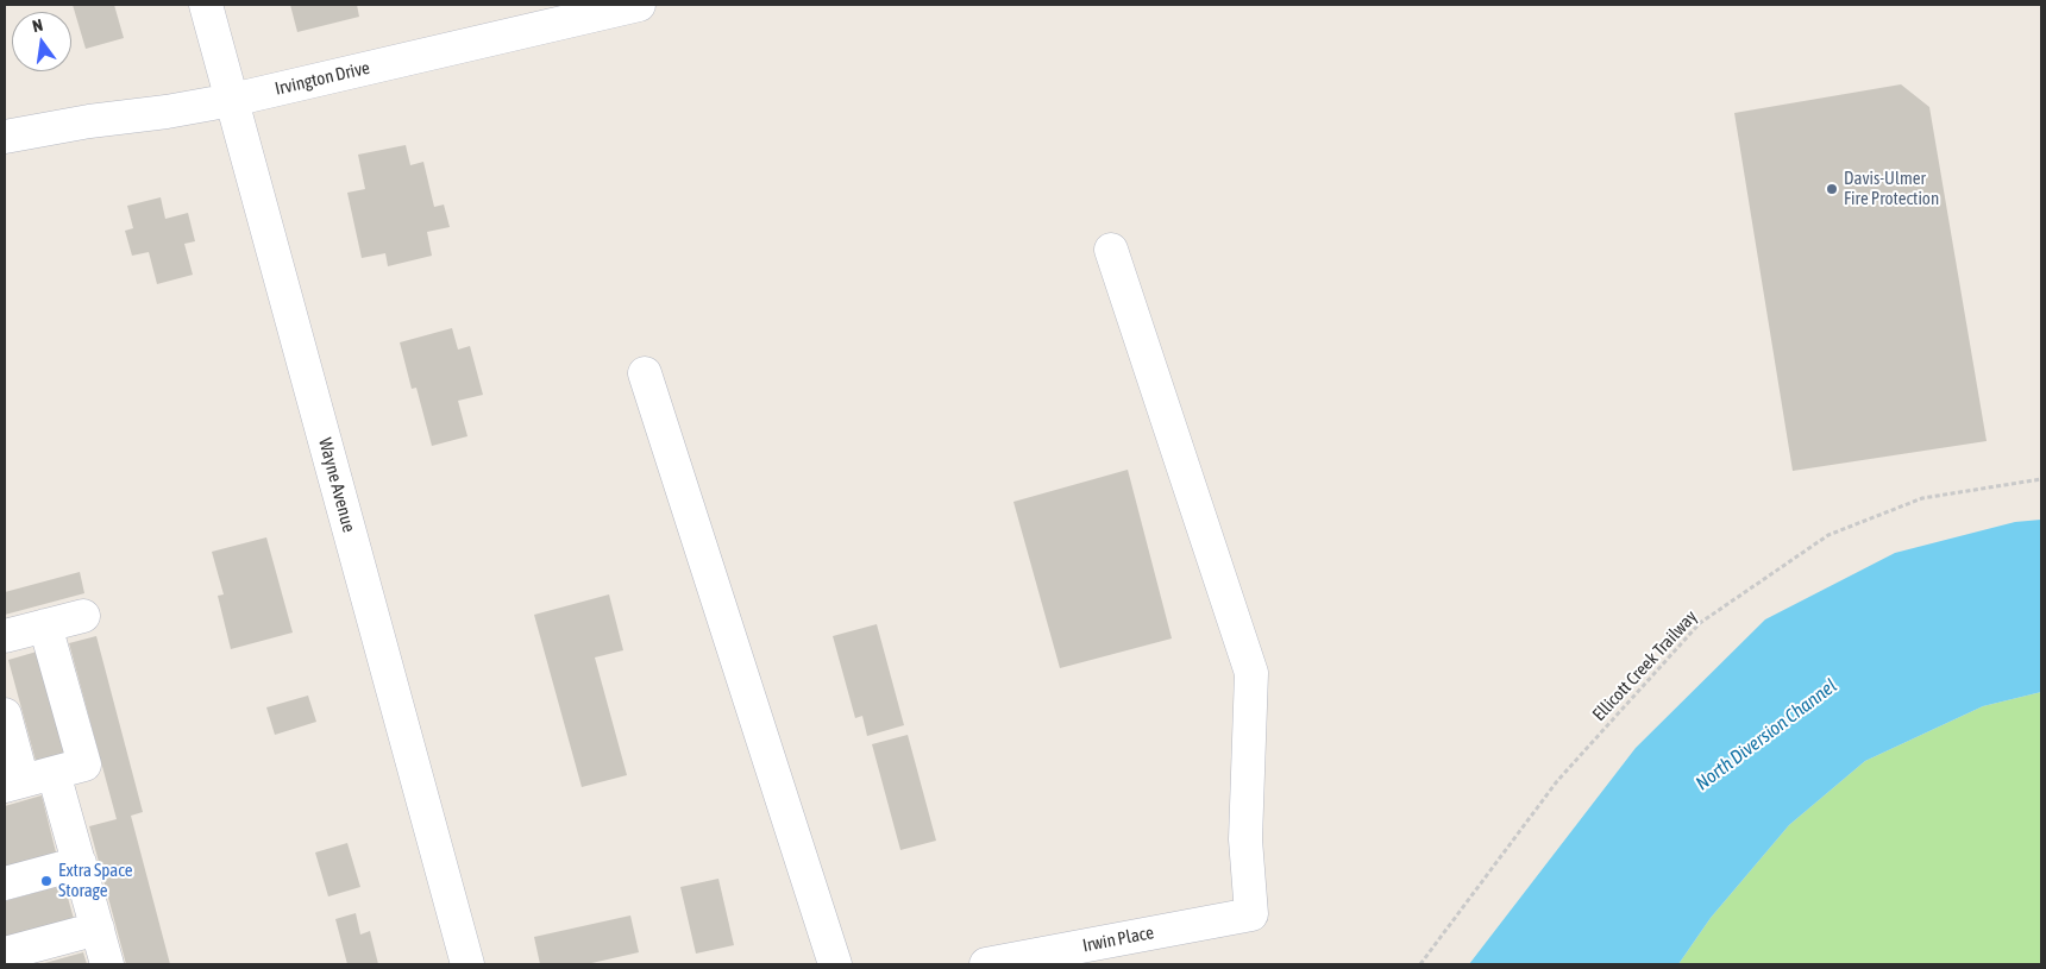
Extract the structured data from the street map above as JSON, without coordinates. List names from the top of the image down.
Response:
{
  "streets": {
    "street": ["Irvington Drive", "Wayne Avenue", "Irwin Place"],
    "path": ["Ellicott Creek Trailway"]
  },
  "crossings": [
    ["Irvington Drive", "Wayne Avenue"]
  ],
  "water": ["North Diversion Channel"],
  "places": ["Davis-Ulmer Fire Protection", "Extra Space Storage"],
  "north": "top"
}
